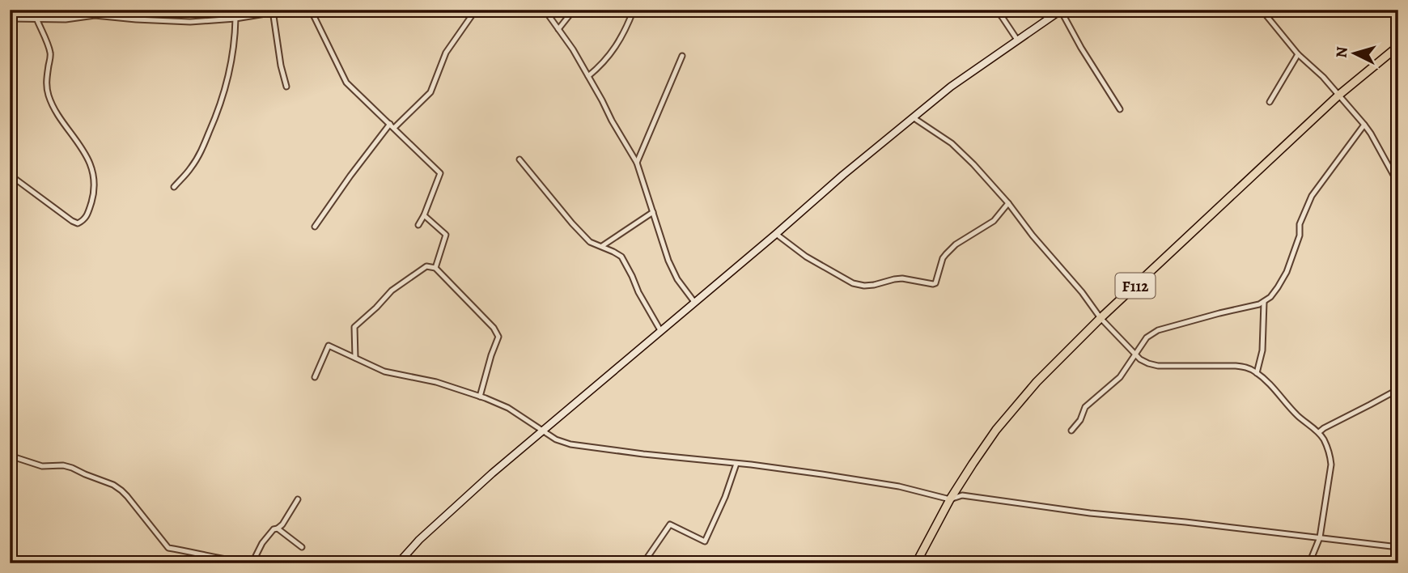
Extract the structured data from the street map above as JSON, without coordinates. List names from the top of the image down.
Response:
{
  "streets": {
    "main road": ["F112"]
  },
  "north": "left"
}
